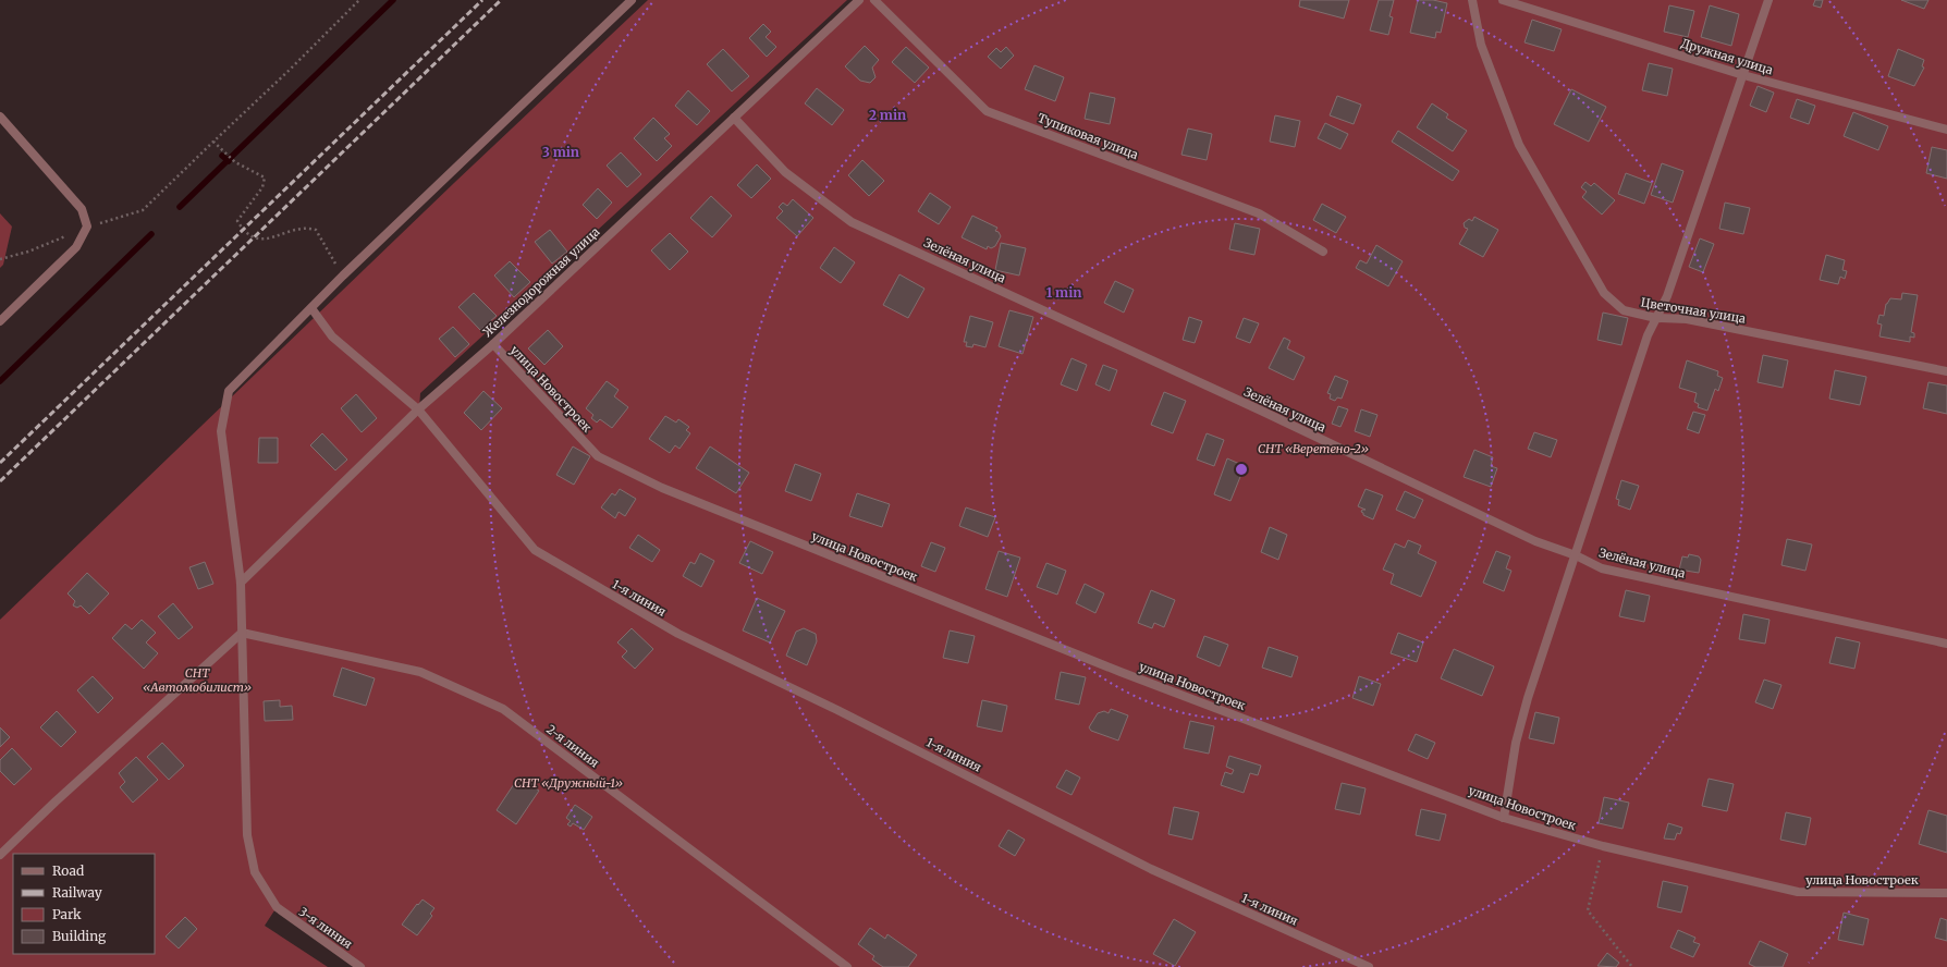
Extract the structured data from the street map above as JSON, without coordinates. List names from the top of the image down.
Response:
{
  "streets": {
    "street": [
      "Дружная улица",
      "Тупиковая улица",
      "Зелёная улица",
      "Железнодорожная улица",
      "Цветочная улица",
      "улица Новостроек",
      "1-я линия",
      "2-я линия",
      "3-я линия"
    ]
  },
  "crossings": [
    ["Зелёная улица", "Железнодорожная улица"],
    ["Железнодорожная улица", "улица Новостроек"],
    ["Железнодорожная улица", "1-я линия"],
    ["2-я линия", "3-я линия"]
  ],
  "parks": ["СНТ «Веретено-2»", "СНТ «Автомобилист»", "СНТ «Дружный-1»"],
  "legend": [
    "Road",
    "Railway",
    "Park",
    "Building"
  ],
  "rings": ["2 min", "3 min", "1 min"]
}
